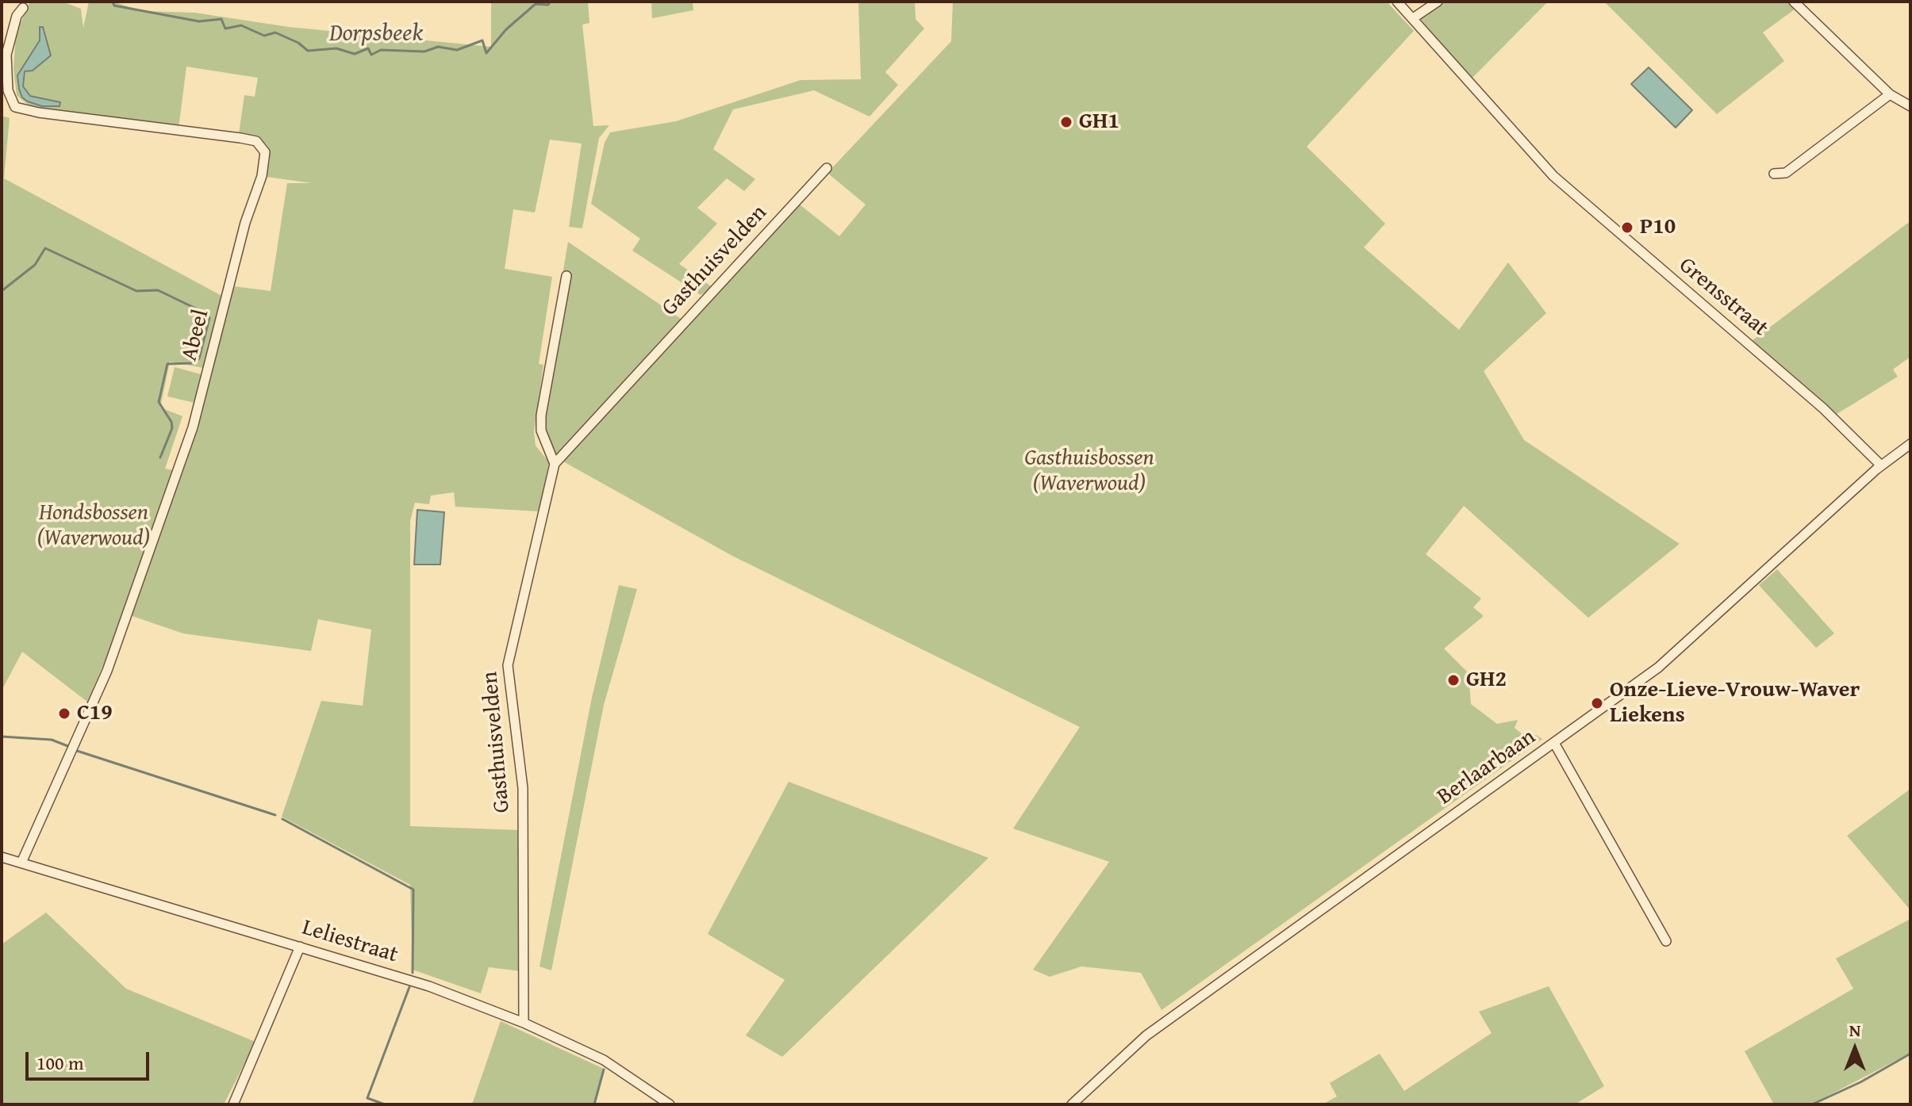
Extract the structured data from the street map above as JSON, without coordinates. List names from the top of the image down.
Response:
{
  "streets": {
    "street": [
      "Gasthuisvelden",
      "Grensstraat",
      "Abeel",
      "Berlaarbaan",
      "Leliestraat"
    ]
  },
  "crossings": [
    ["Gasthuisvelden", "Leliestraat"],
    ["Grensstraat", "Berlaarbaan"],
    ["Abeel", "Leliestraat"]
  ],
  "water": ["Dorpsbeek"],
  "parks": ["Gasthuisbossen (Waverwoud)", "Hondsbossen (Waverwoud)"],
  "places": [
    "GH1",
    "P10",
    "GH2",
    "Onze-Lieve-Vrouw-Waver Liekens",
    "C19"
  ],
  "scale_bar": "100 m",
  "north": "top"
}
